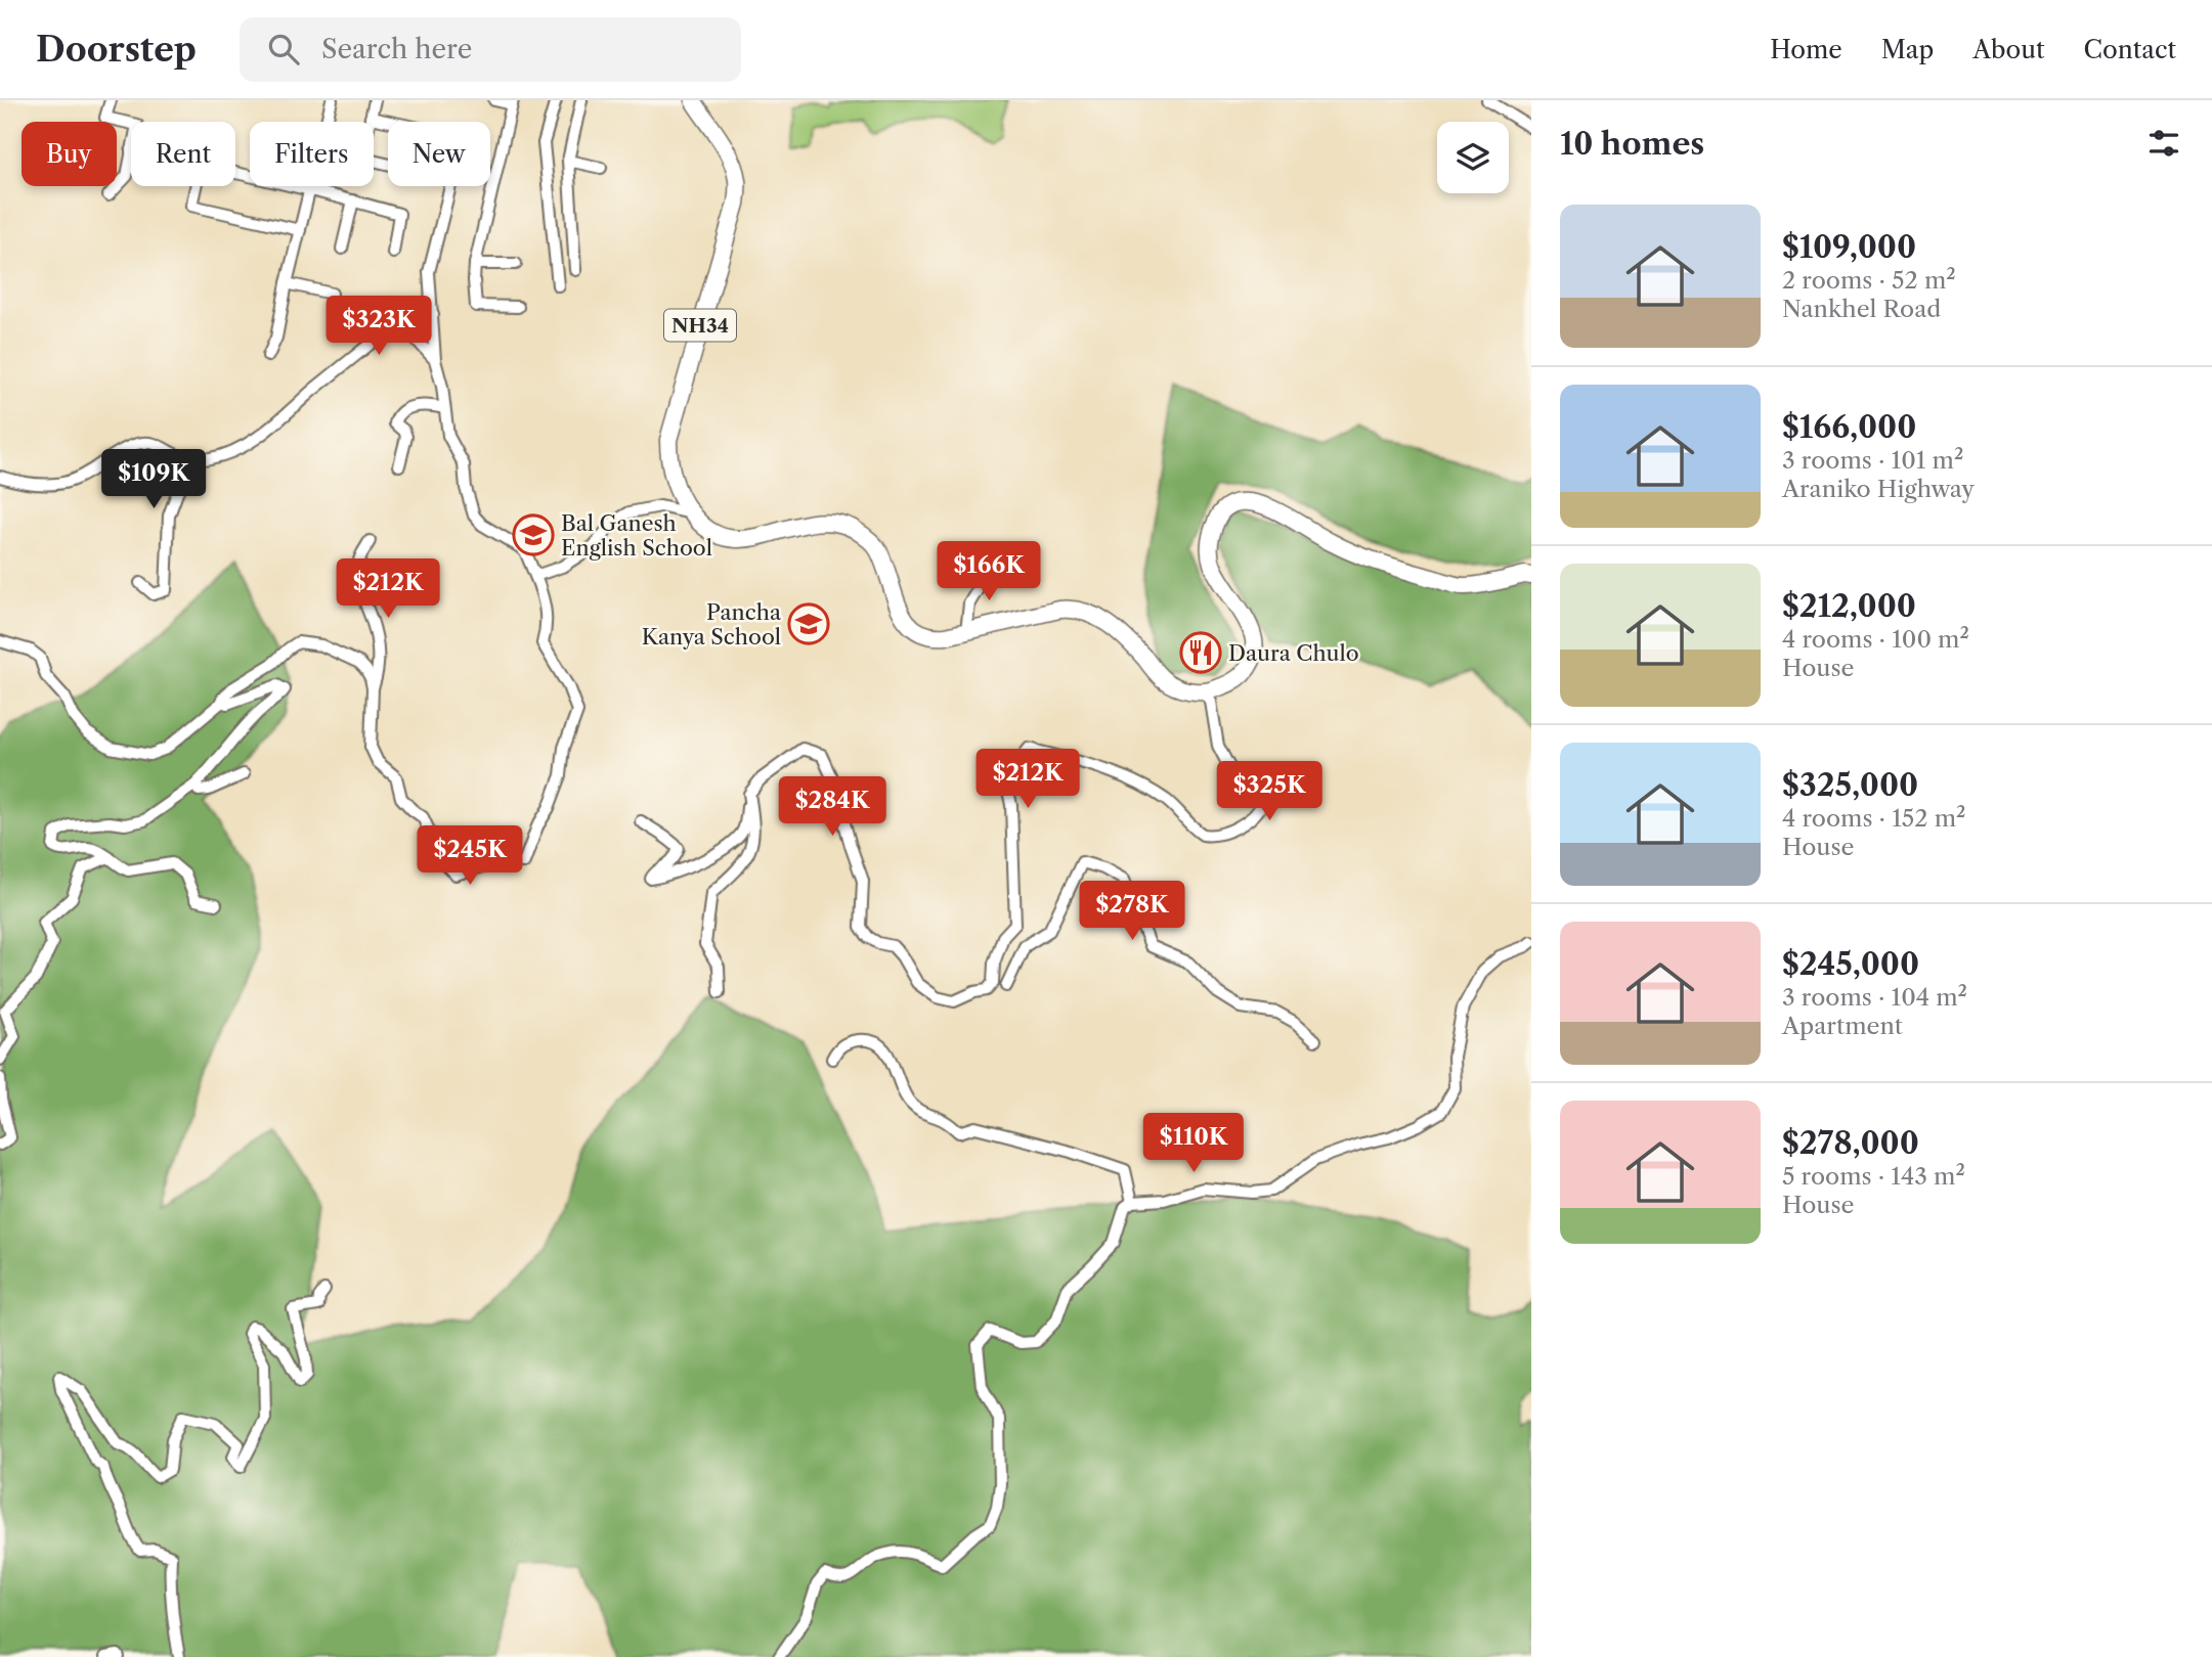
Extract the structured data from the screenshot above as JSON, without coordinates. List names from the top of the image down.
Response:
{
  "streets": {
    "highway": ["NH34"]
  },
  "places": {
    "school or university": ["Bal Ganesh English School", "Pancha Kanya School"],
    "restaurant": ["Daura Chulo"]
  },
  "page": {
    "header": "Doorstep",
    "search": "Search here",
    "nav": [
      "Home",
      "Map",
      "About",
      "Contact"
    ],
    "heading": "10 homes",
    "chip": [
      "Buy",
      "Rent",
      "Filters",
      "New"
    ],
    "list": [
      {
        "name": "$109,000",
        "note": "2 rooms · 52 m² · Nankhel Road"
      },
      {
        "name": "$166,000",
        "note": "3 rooms · 101 m² · Araniko Highway"
      },
      {
        "name": "$212,000",
        "note": "4 rooms · 100 m² · House"
      },
      {
        "name": "$325,000",
        "note": "4 rooms · 152 m² · House"
      },
      {
        "name": "$245,000",
        "note": "3 rooms · 104 m² · Apartment"
      },
      {
        "name": "$278,000",
        "note": "5 rooms · 143 m² · House"
      }
    ],
    "price": [
      "$323K",
      "$109K",
      "$166K",
      "$212K",
      "$212K",
      "$325K",
      "$284K",
      "$245K",
      "$278K",
      "$110K"
    ]
  }
}
